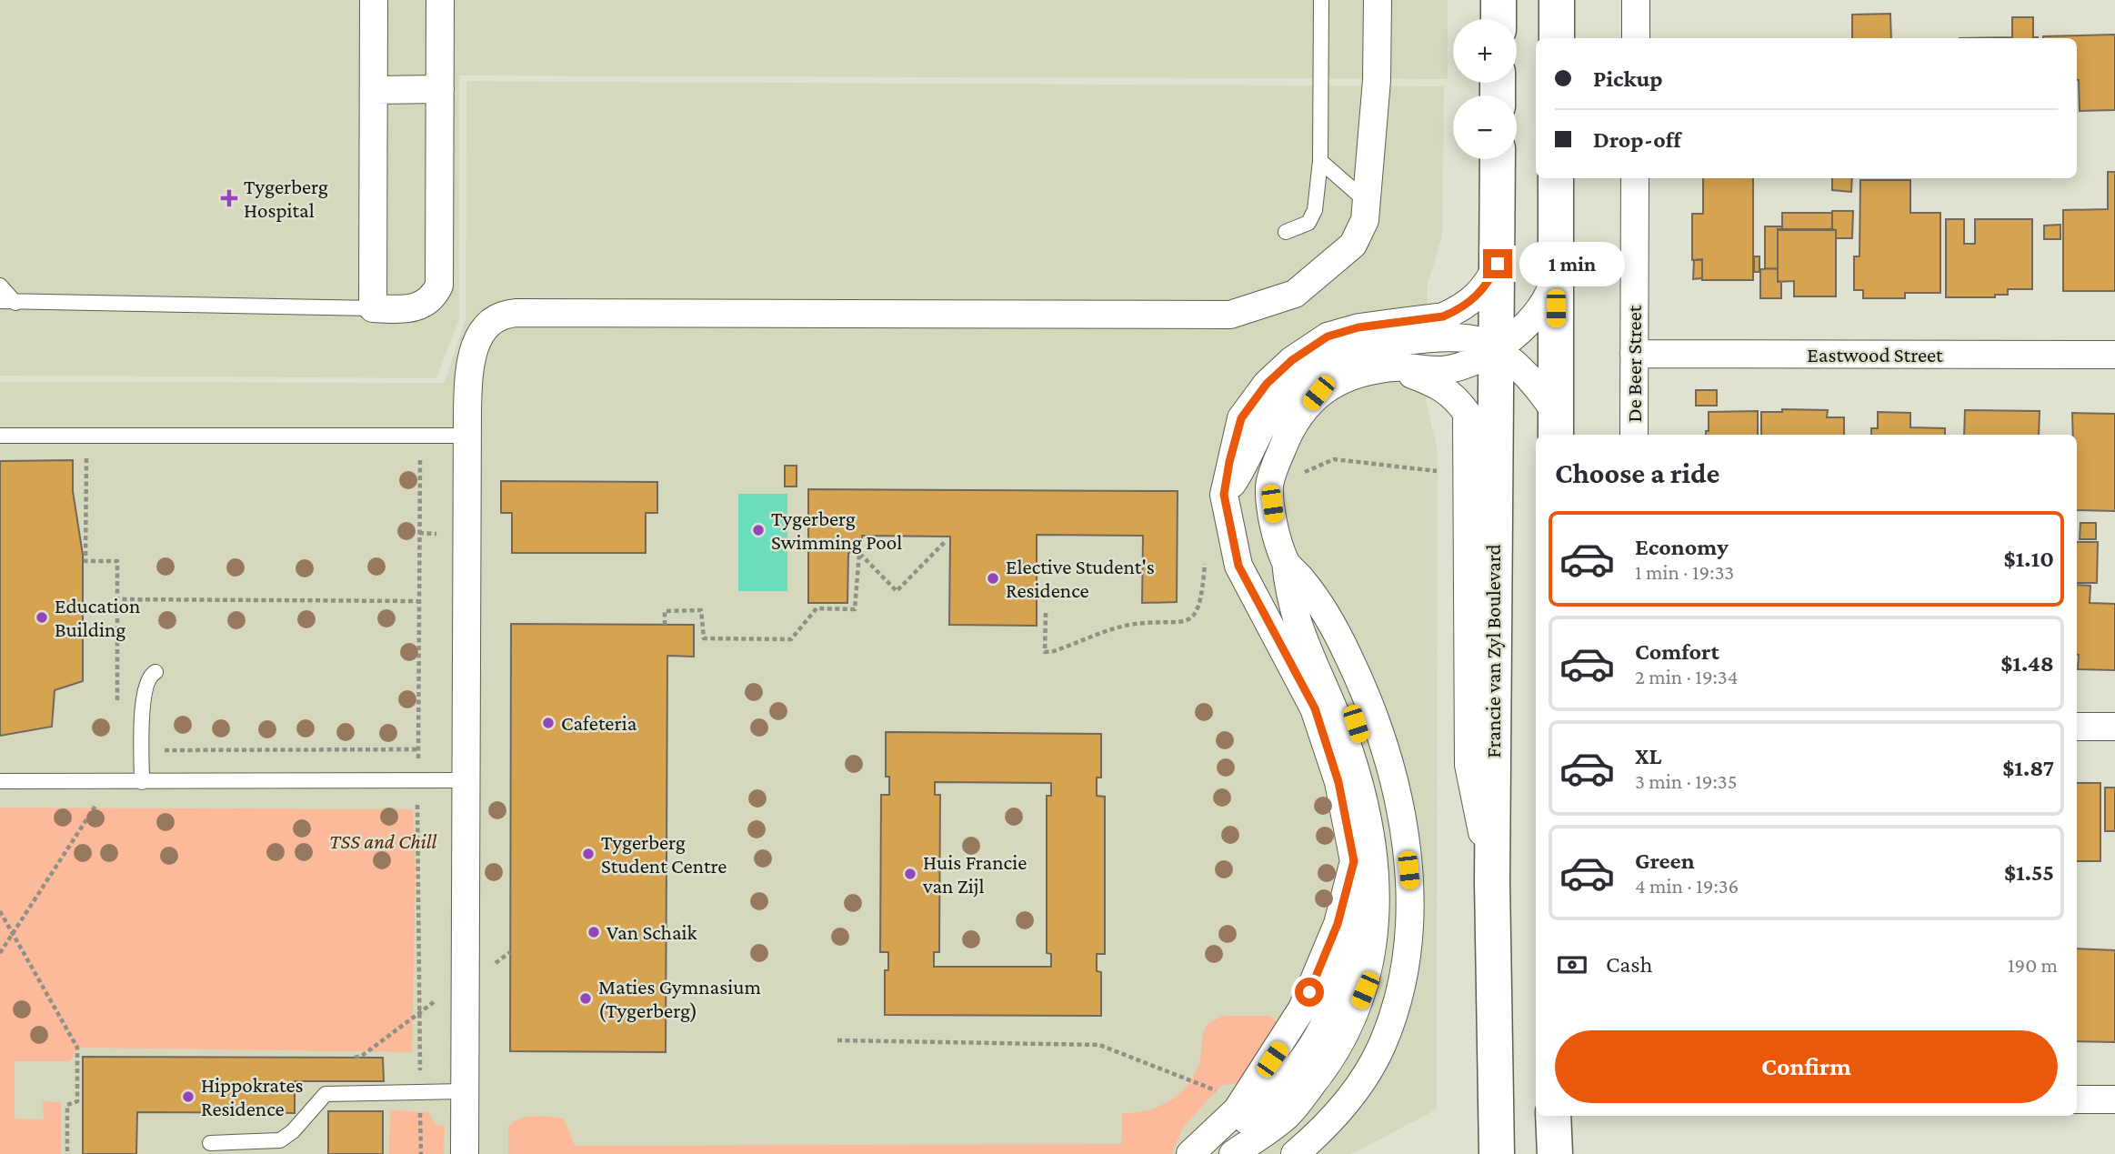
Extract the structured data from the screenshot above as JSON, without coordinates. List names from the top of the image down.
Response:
{
  "streets": {
    "main road": ["Francie van Zyl Boulevard"],
    "street": ["Eastwood Street", "De Beer Street"]
  },
  "crossings": [
    ["Eastwood Street", "De Beer Street"]
  ],
  "parks": ["TSS and Chill"],
  "places": {
    "health": ["Tygerberg Hospital"],
    "other": [
      "Tygerberg Swimming Pool",
      "Elective Student's Residence",
      "Education Building",
      "Cafeteria",
      "Tygerberg Student Centre",
      "Huis Francie van Zijl",
      "Van Schaik",
      "Maties Gymnasium (Tygerberg)",
      "Hippokrates Residence"
    ]
  },
  "page": {
    "map_buttons": ["+", "−"],
    "banner": ["Pickup", "Drop-off"],
    "bubble": "1 min",
    "heading": "Choose a ride",
    "list": [
      {
        "name": "Economy",
        "note": "1 min · 19:33",
        "value": "$1.10"
      },
      {
        "name": "Comfort",
        "note": "2 min · 19:34",
        "value": "$1.48"
      },
      {
        "name": "XL",
        "note": "3 min · 19:35",
        "value": "$1.87"
      },
      {
        "name": "Green",
        "note": "4 min · 19:36",
        "value": "$1.55"
      }
    ],
    "pay": ["Cash", "190 m"],
    "buttons": "Confirm"
  }
}
